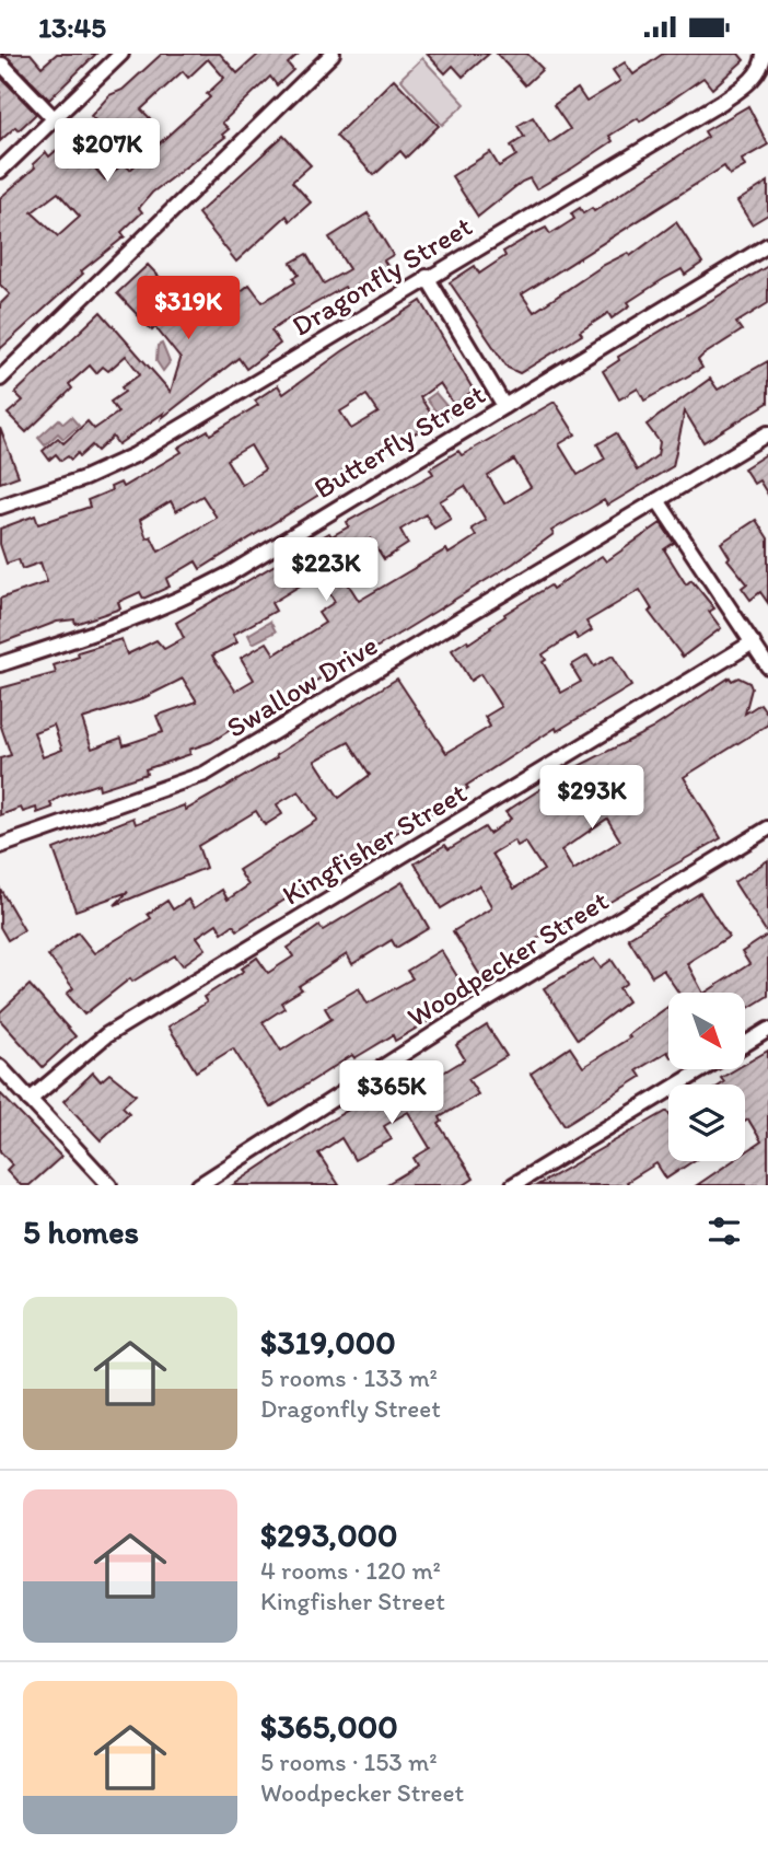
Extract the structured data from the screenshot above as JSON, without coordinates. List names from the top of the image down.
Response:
{
  "streets": {
    "street": [
      "Dragonfly Street",
      "Butterfly Street",
      "Swallow Drive",
      "Kingfisher Street",
      "Woodpecker Street"
    ]
  },
  "north": "bottom right",
  "page": {
    "status": "13:45",
    "price": [
      "$207K",
      "$319K",
      "$223K",
      "$293K",
      "$365K"
    ],
    "heading": "5 homes",
    "list": [
      {
        "name": "$319,000",
        "note": "5 rooms · 133 m² · Dragonfly Street"
      },
      {
        "name": "$293,000",
        "note": "4 rooms · 120 m² · Kingfisher Street"
      },
      {
        "name": "$365,000",
        "note": "5 rooms · 153 m² · Woodpecker Street"
      }
    ]
  }
}
